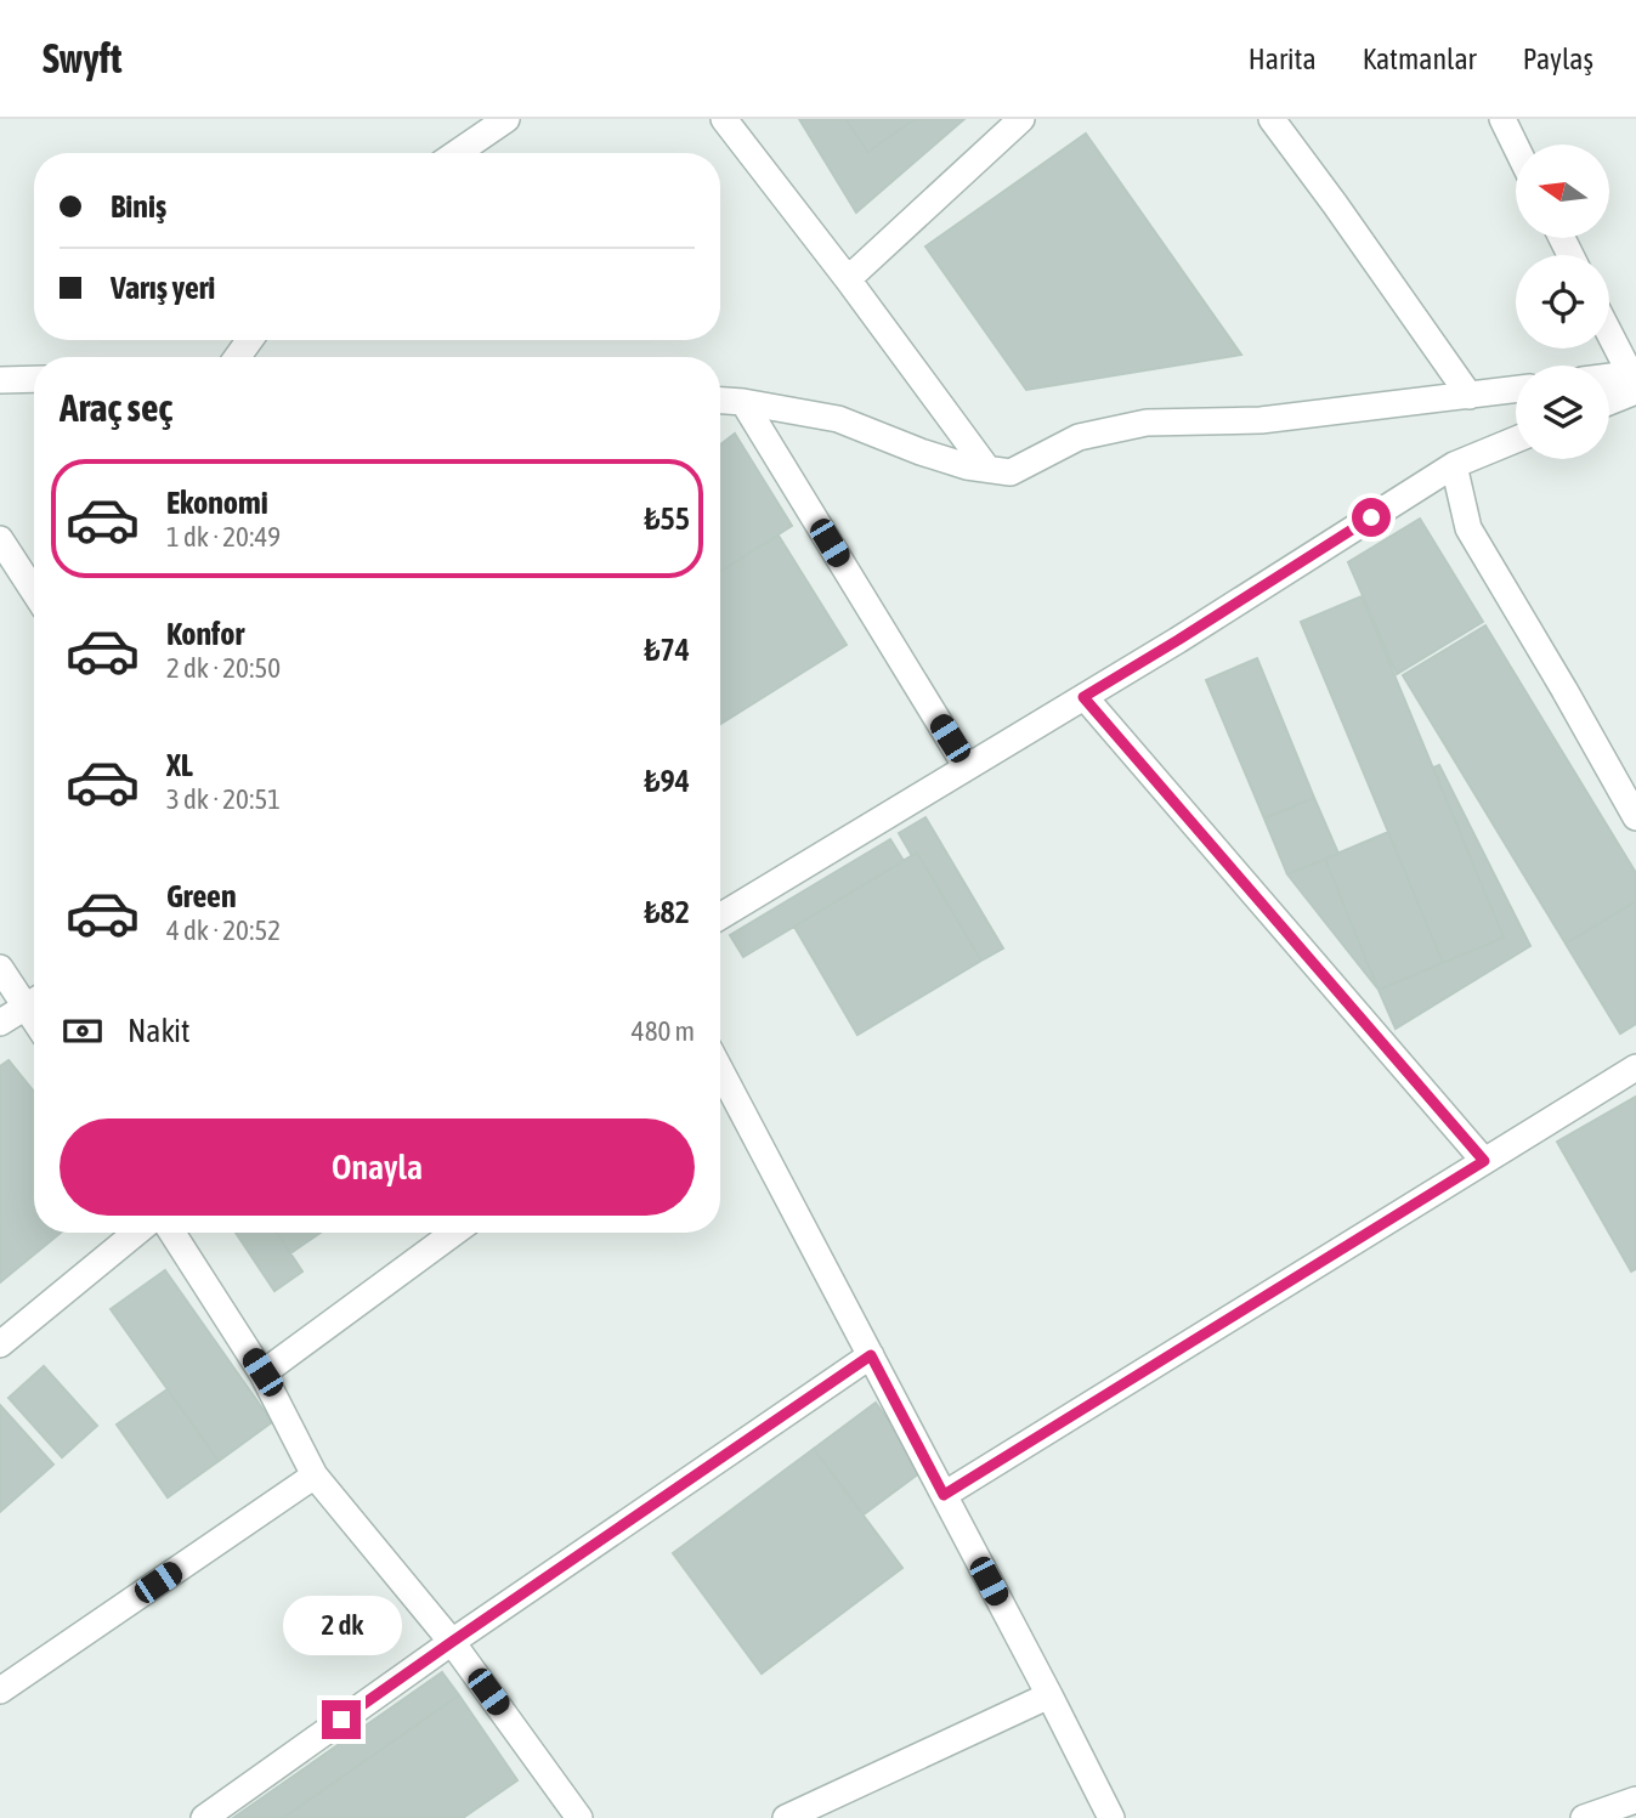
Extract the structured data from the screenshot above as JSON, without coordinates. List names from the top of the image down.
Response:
{
  "north": "left",
  "page": {
    "header": "Swyft",
    "nav": ["Harita", "Katmanlar", "Paylaş"],
    "banner": ["Biniş", "Varış yeri"],
    "heading": "Araç seç",
    "list": [
      {
        "name": "Ekonomi",
        "note": "1 dk · 20:49",
        "value": "₺55"
      },
      {
        "name": "Konfor",
        "note": "2 dk · 20:50",
        "value": "₺74"
      },
      {
        "name": "XL",
        "note": "3 dk · 20:51",
        "value": "₺94"
      },
      {
        "name": "Green",
        "note": "4 dk · 20:52",
        "value": "₺82"
      }
    ],
    "pay": ["Nakit", "480 m"],
    "buttons": "Onayla",
    "bubble": "2 dk"
  }
}
